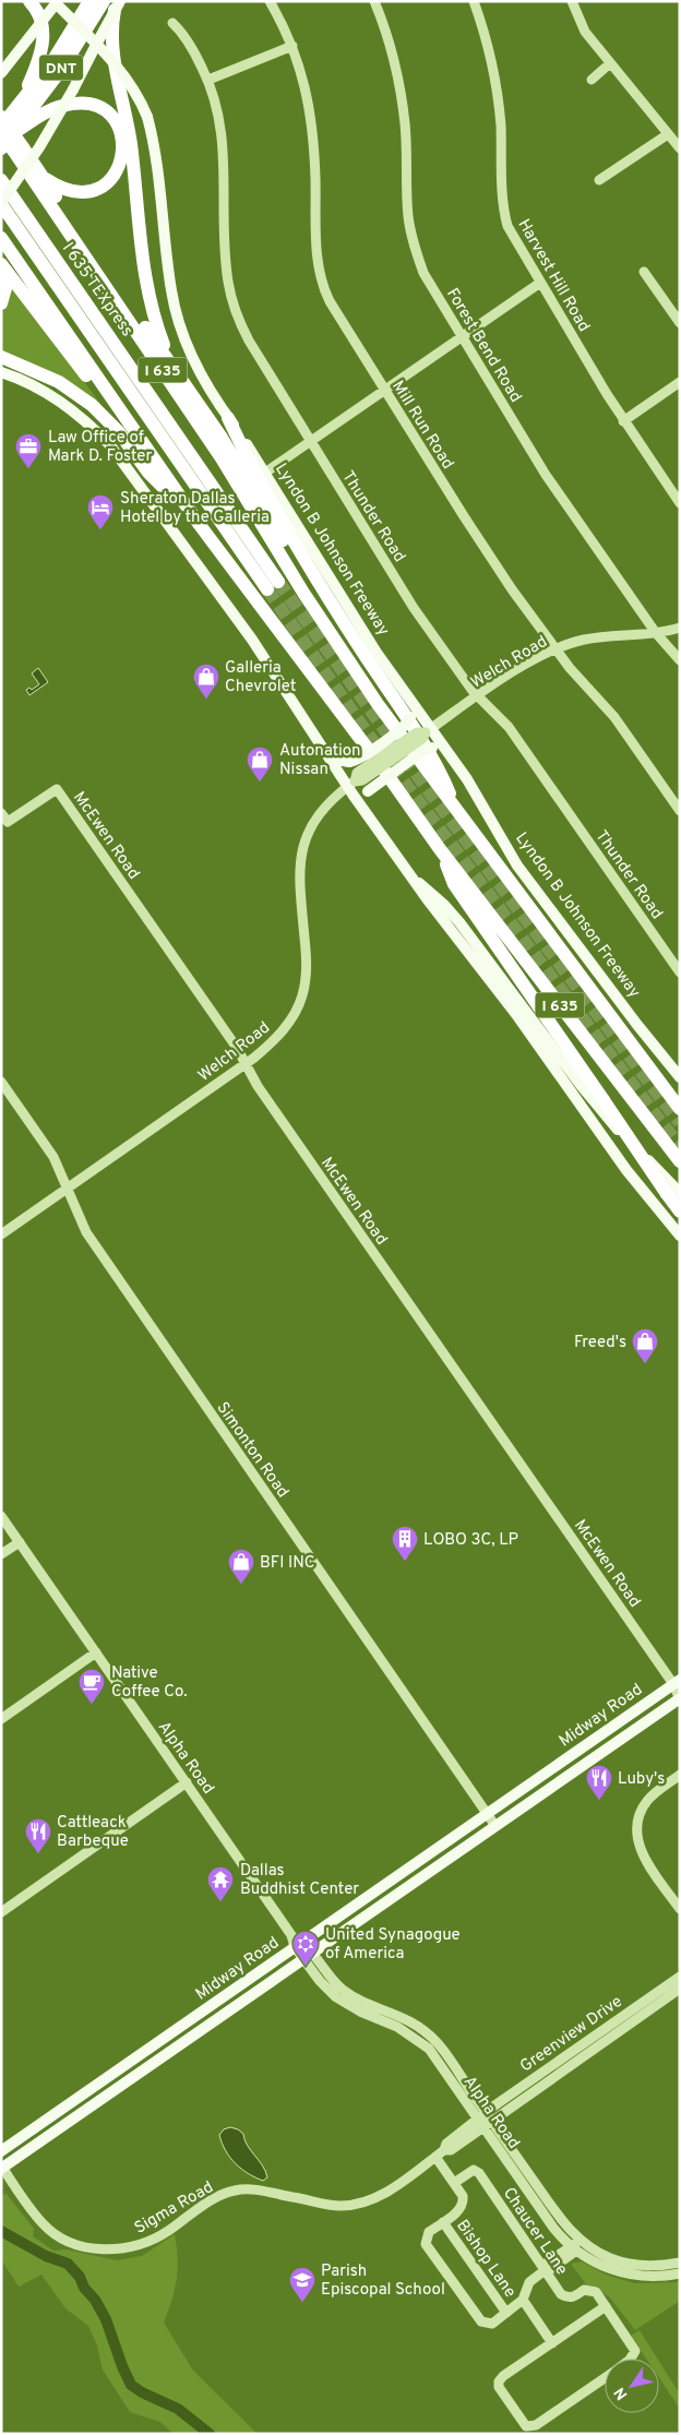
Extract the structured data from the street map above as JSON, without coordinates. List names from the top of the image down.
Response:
{
  "streets": {
    "highway": ["DNT", "I 635 TEXpress", "I 635"],
    "main road": ["Lyndon B Johnson Freeway", "Midway Road"],
    "street": [
      "Harvest Hill Road",
      "Forest Bend Road",
      "Mill Run Road",
      "Thunder Road",
      "Welch Road",
      "McEwen Road",
      "Simonton Road",
      "Alpha Road",
      "Greenview Drive",
      "Sigma Road",
      "Chaucer Lane",
      "Bishop Lane"
    ]
  },
  "crossings": [
    ["DNT", "I 635"],
    ["Forest Bend Road", "Welch Road"],
    ["Mill Run Road", "Welch Road"],
    ["Thunder Road", "Welch Road"],
    ["Lyndon B Johnson Freeway", "Welch Road"],
    ["Welch Road", "McEwen Road"],
    ["Welch Road", "Simonton Road"],
    ["McEwen Road", "Midway Road"],
    ["Simonton Road", "Midway Road"],
    ["Midway Road", "Alpha Road"],
    ["Midway Road", "Sigma Road"],
    ["Alpha Road", "Greenview Drive"],
    ["Alpha Road", "Sigma Road"],
    ["Greenview Drive", "Sigma Road"]
  ],
  "places": {
    "office": ["Law Office of Mark D. Foster"],
    "hotel": ["Sheraton Dallas Hotel by the Galleria"],
    "shop": [
      "Galleria Chevrolet",
      "Autonation Nissan",
      "Freed's",
      "BFI INC"
    ],
    "building": ["LOBO 3C, LP"],
    "cafe": ["Native Coffee Co."],
    "restaurant": ["Luby's", "Cattleack Barbeque"],
    "temple": ["Dallas Buddhist Center"],
    "synagogue": ["United Synagogue of America"],
    "school or university": ["Parish Episcopal School"]
  },
  "north": "bottom left"
}
